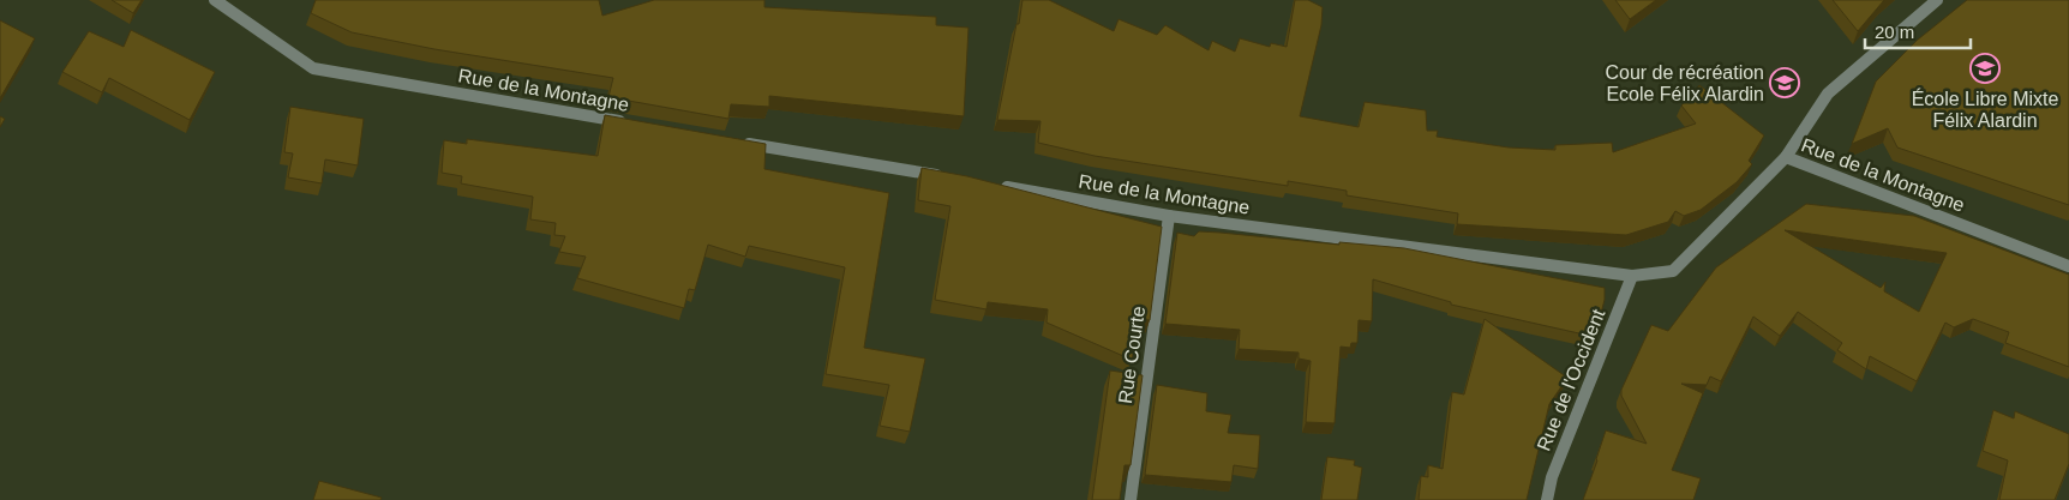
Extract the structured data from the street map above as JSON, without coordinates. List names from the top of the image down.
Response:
{
  "streets": {
    "street": ["Rue de la Montagne", "Rue Courte", "Rue de l'Occident"]
  },
  "crossings": [
    ["Rue de la Montagne", "Rue Courte"],
    ["Rue de la Montagne", "Rue de l'Occident"]
  ],
  "places": {
    "school or university": ["École Libre Mixte Félix Alardin", "Cour de récréation Ecole Félix Alardin"]
  },
  "scale_bar": "20 m"
}
